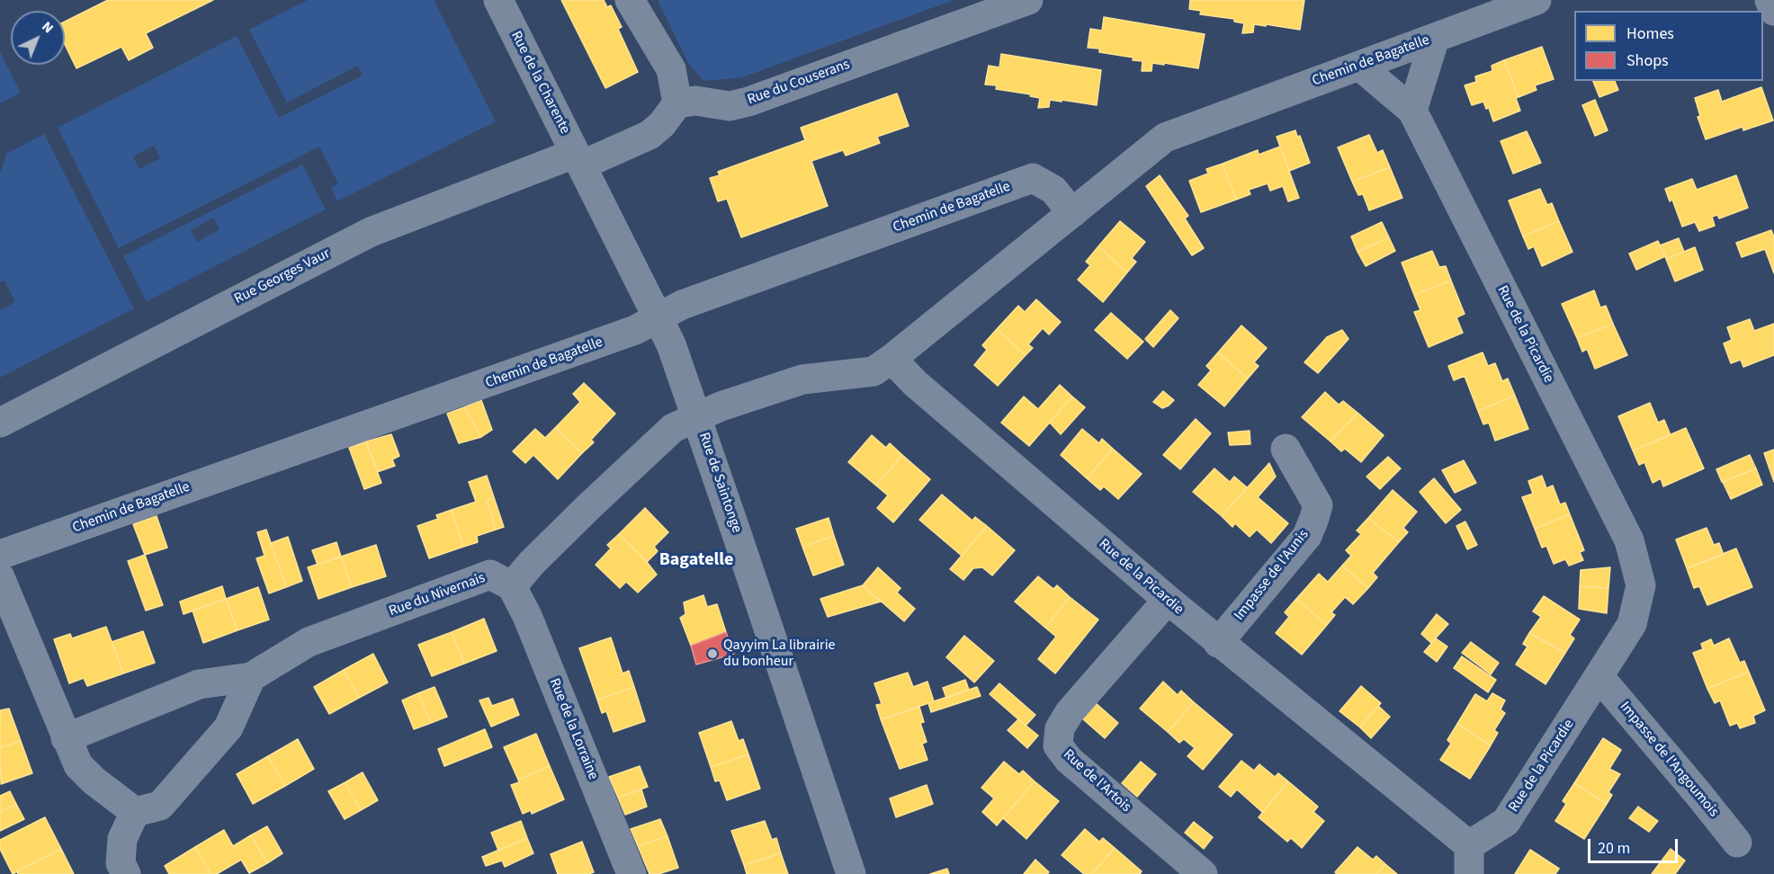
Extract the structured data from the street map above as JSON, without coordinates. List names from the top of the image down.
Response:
{
  "streets": {
    "street": [
      "Chemin de Bagatelle",
      "Rue de la Charente",
      "Rue du Couserans",
      "Rue Georges Vaur",
      "Rue de la Picardie",
      "Rue de Saintonge",
      "Impasse de l'Aunis",
      "Rue du Nivernais",
      "Rue de la Lorraine",
      "Impasse de l'Angoumois",
      "Rue de l'Artois"
    ]
  },
  "crossings": [
    ["Chemin de Bagatelle", "Rue de la Picardie"],
    ["Chemin de Bagatelle", "Rue de Saintonge"],
    ["Rue de la Charente", "Rue Georges Vaur"],
    ["Rue de la Charente", "Rue de Saintonge"],
    ["Rue Georges Vaur", "Rue de Saintonge"],
    ["Rue de la Picardie", "Impasse de l'Aunis"],
    ["Rue de la Picardie", "Impasse de l'Angoumois"],
    ["Rue de la Picardie", "Rue de l'Artois"],
    ["Rue du Nivernais", "Rue de la Lorraine"]
  ],
  "districts": ["Bagatelle"],
  "places": ["Qayyim La librairie du bonheur"],
  "legend": ["Homes", "Shops"],
  "scale_bar": "20 m",
  "north": "top right"
}
